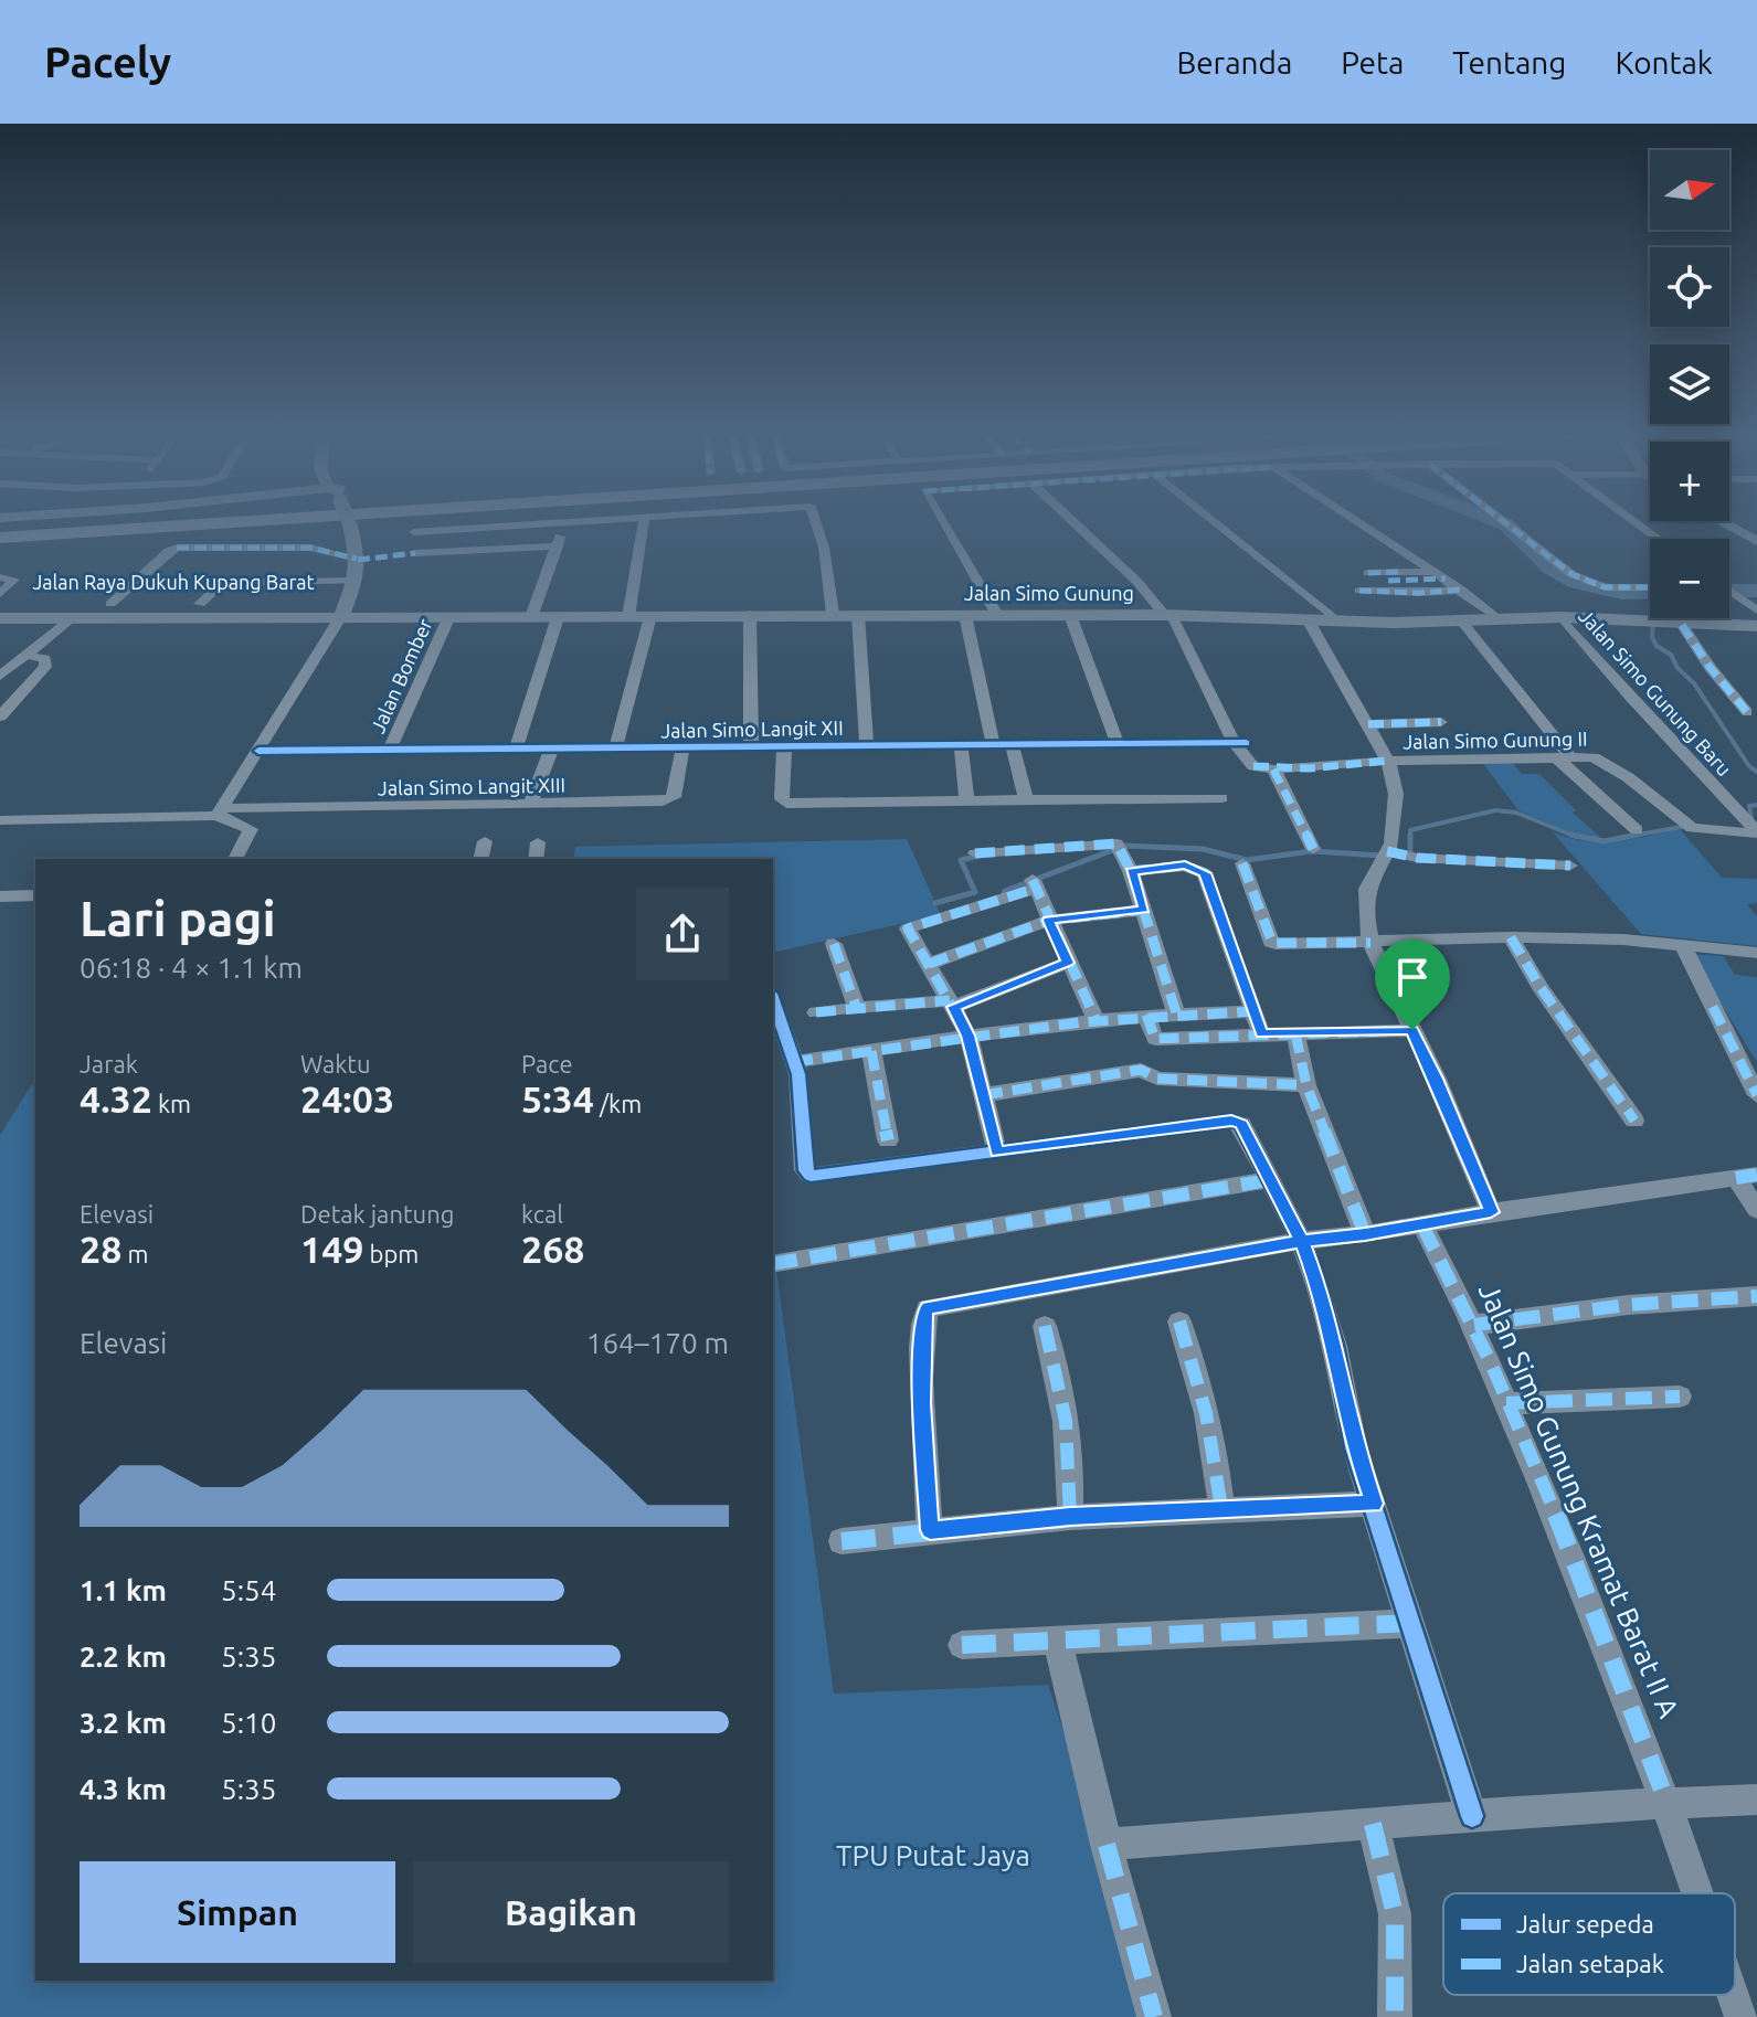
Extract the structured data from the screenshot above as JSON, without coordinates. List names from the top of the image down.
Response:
{
  "streets": {
    "main road": ["Jalan Raya Dukuh Kupang Barat", "Jalan Simo Gunung"],
    "street": [
      "Jalan Bomber",
      "Jalan Simo Gunung Baru",
      "Jalan Simo Langit XII",
      "Jalan Simo Gunung II",
      "Jalan Simo Langit XIII",
      "Jalan Simo Gunung Kramat Barat II A"
    ]
  },
  "crossings": [
    ["Jalan Raya Dukuh Kupang Barat", "Jalan Simo Gunung"],
    ["Jalan Simo Gunung", "Jalan Bomber"],
    ["Jalan Simo Gunung", "Jalan Simo Gunung Baru"],
    ["Jalan Bomber", "Jalan Simo Langit XII"],
    ["Jalan Simo Gunung Baru", "Jalan Simo Gunung II"],
    ["Jalan Simo Langit XII", "Jalan Simo Gunung II"],
    ["Jalan Simo Langit XII", "Jalan Simo Langit XIII"]
  ],
  "parks": ["TPU Putat Jaya"],
  "legend": ["Jalur sepeda", "Jalan setapak"],
  "north": "right",
  "page": {
    "header": "Pacely",
    "nav": [
      "Beranda",
      "Peta",
      "Tentang",
      "Kontak"
    ],
    "map_buttons": ["+", "−"],
    "heading": ["Lari pagi", "06:18 · 4 × 1.1 km"],
    "stats": [
      ["Jarak", "4.32 km"],
      ["Waktu", "24:03"],
      ["Pace", "5:34 /km"],
      ["Elevasi", "28 m"],
      ["Detak jantung", "149 bpm"],
      ["kcal", "268"]
    ],
    "chart": ["Elevasi", "164–170 m"],
    "list": [
      {
        "name": "1.1 km",
        "note": "5:54"
      },
      {
        "name": "2.2 km",
        "note": "5:35"
      },
      {
        "name": "3.2 km",
        "note": "5:10"
      },
      {
        "name": "4.3 km",
        "note": "5:35"
      }
    ],
    "buttons": ["Simpan", "Bagikan"]
  }
}
